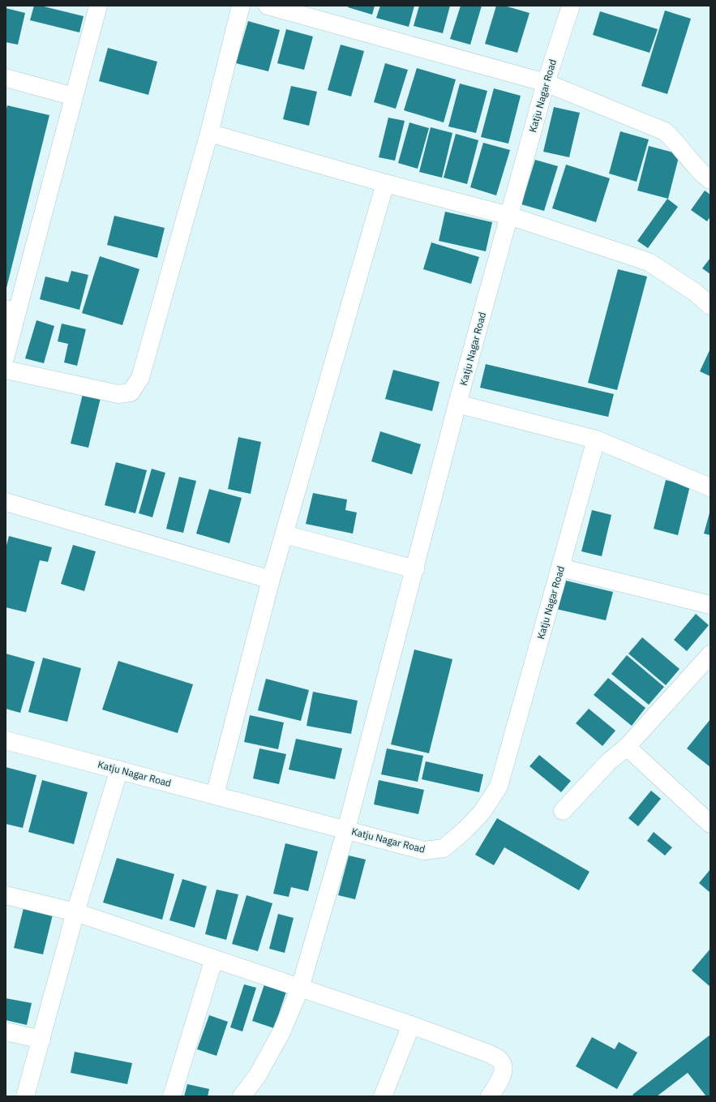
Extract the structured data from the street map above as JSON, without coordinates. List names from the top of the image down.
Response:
{
  "streets": {
    "street": ["Katju Nagar Road"]
  }
}
